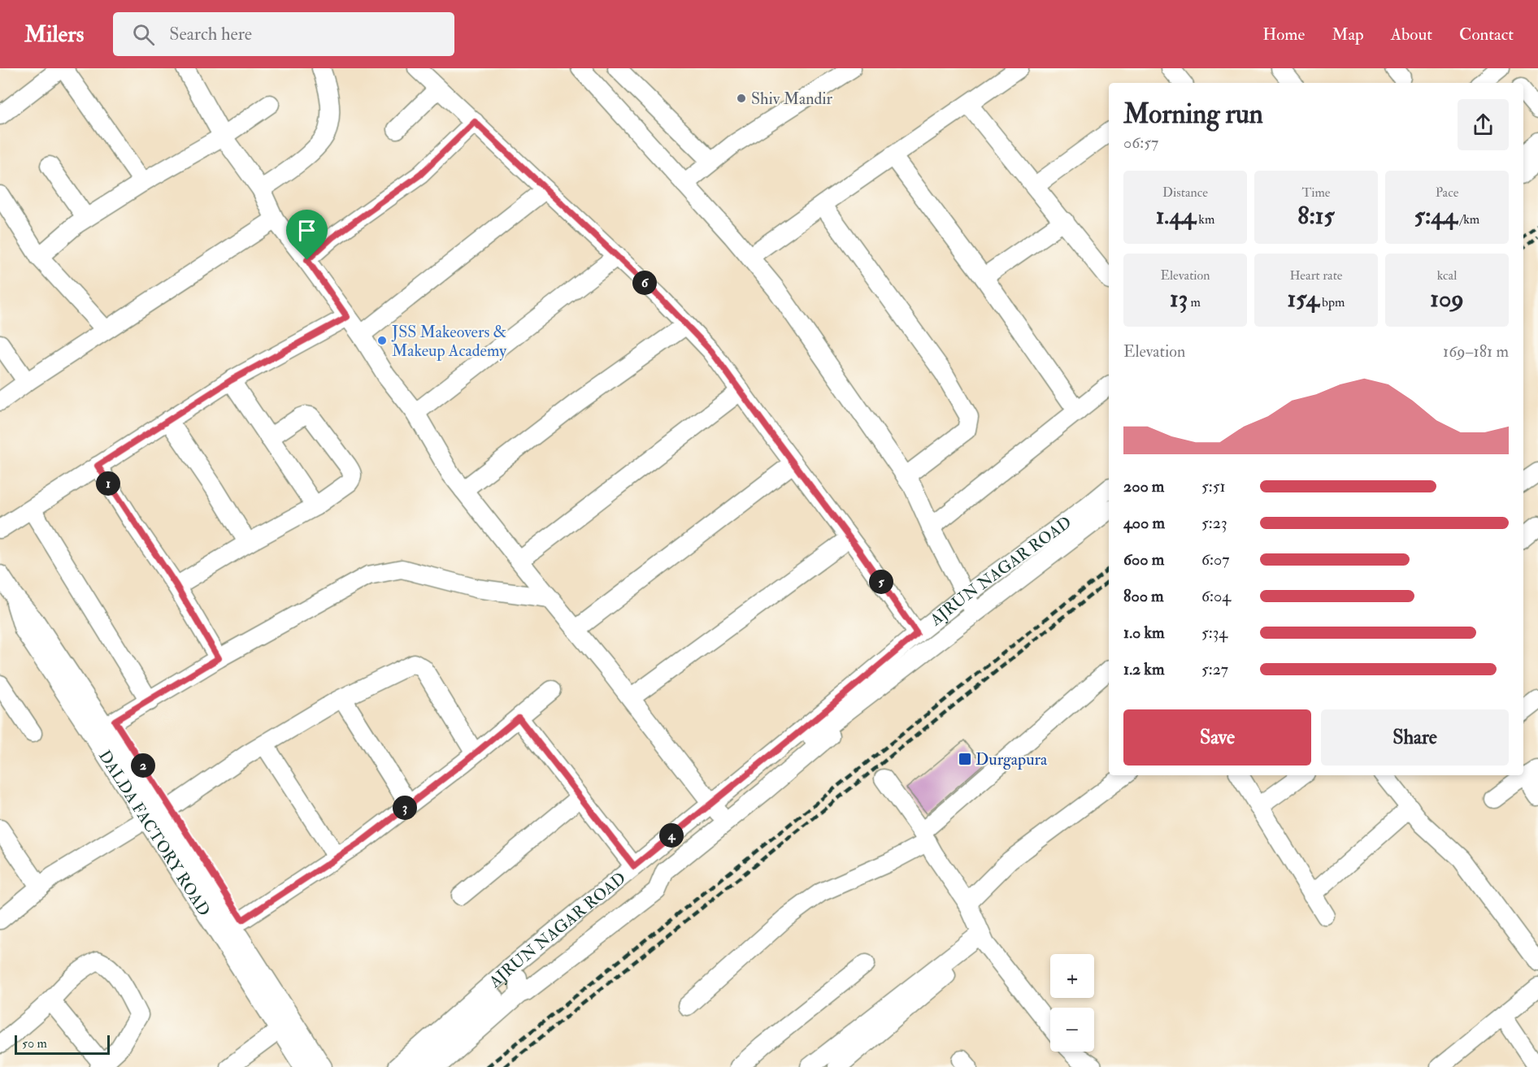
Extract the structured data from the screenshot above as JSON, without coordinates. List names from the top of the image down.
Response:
{
  "streets": {
    "street": ["AJRUN NAGAR ROAD", "DALDA FACTORY ROAD"]
  },
  "places": {
    "other": ["Shiv Mandir", "JSS Makeovers & Makeup Academy"],
    "transit": ["Durgapura"]
  },
  "scale_bar": "50 m",
  "page": {
    "header": "Milers",
    "search": "Search here",
    "nav": [
      "Home",
      "Map",
      "About",
      "Contact"
    ],
    "heading": ["Morning run", "06:57"],
    "stats": [
      ["Distance", "1.44 km"],
      ["Time", "8:15"],
      ["Pace", "5:44 /km"],
      ["Elevation", "13 m"],
      ["Heart rate", "154 bpm"],
      ["kcal", "109"]
    ],
    "pins": [
      "6",
      "1",
      "5",
      "2",
      "3",
      "4"
    ],
    "chart": ["Elevation", "169–181 m"],
    "list": [
      {
        "name": "200 m",
        "note": "5:51"
      },
      {
        "name": "400 m",
        "note": "5:23"
      },
      {
        "name": "600 m",
        "note": "6:07"
      },
      {
        "name": "800 m",
        "note": "6:04"
      },
      {
        "name": "1.0 km",
        "note": "5:34"
      },
      {
        "name": "1.2 km",
        "note": "5:27"
      }
    ],
    "buttons": ["Save", "Share"],
    "map_buttons": ["+", "−"],
    "scale": "50 m"
  }
}
